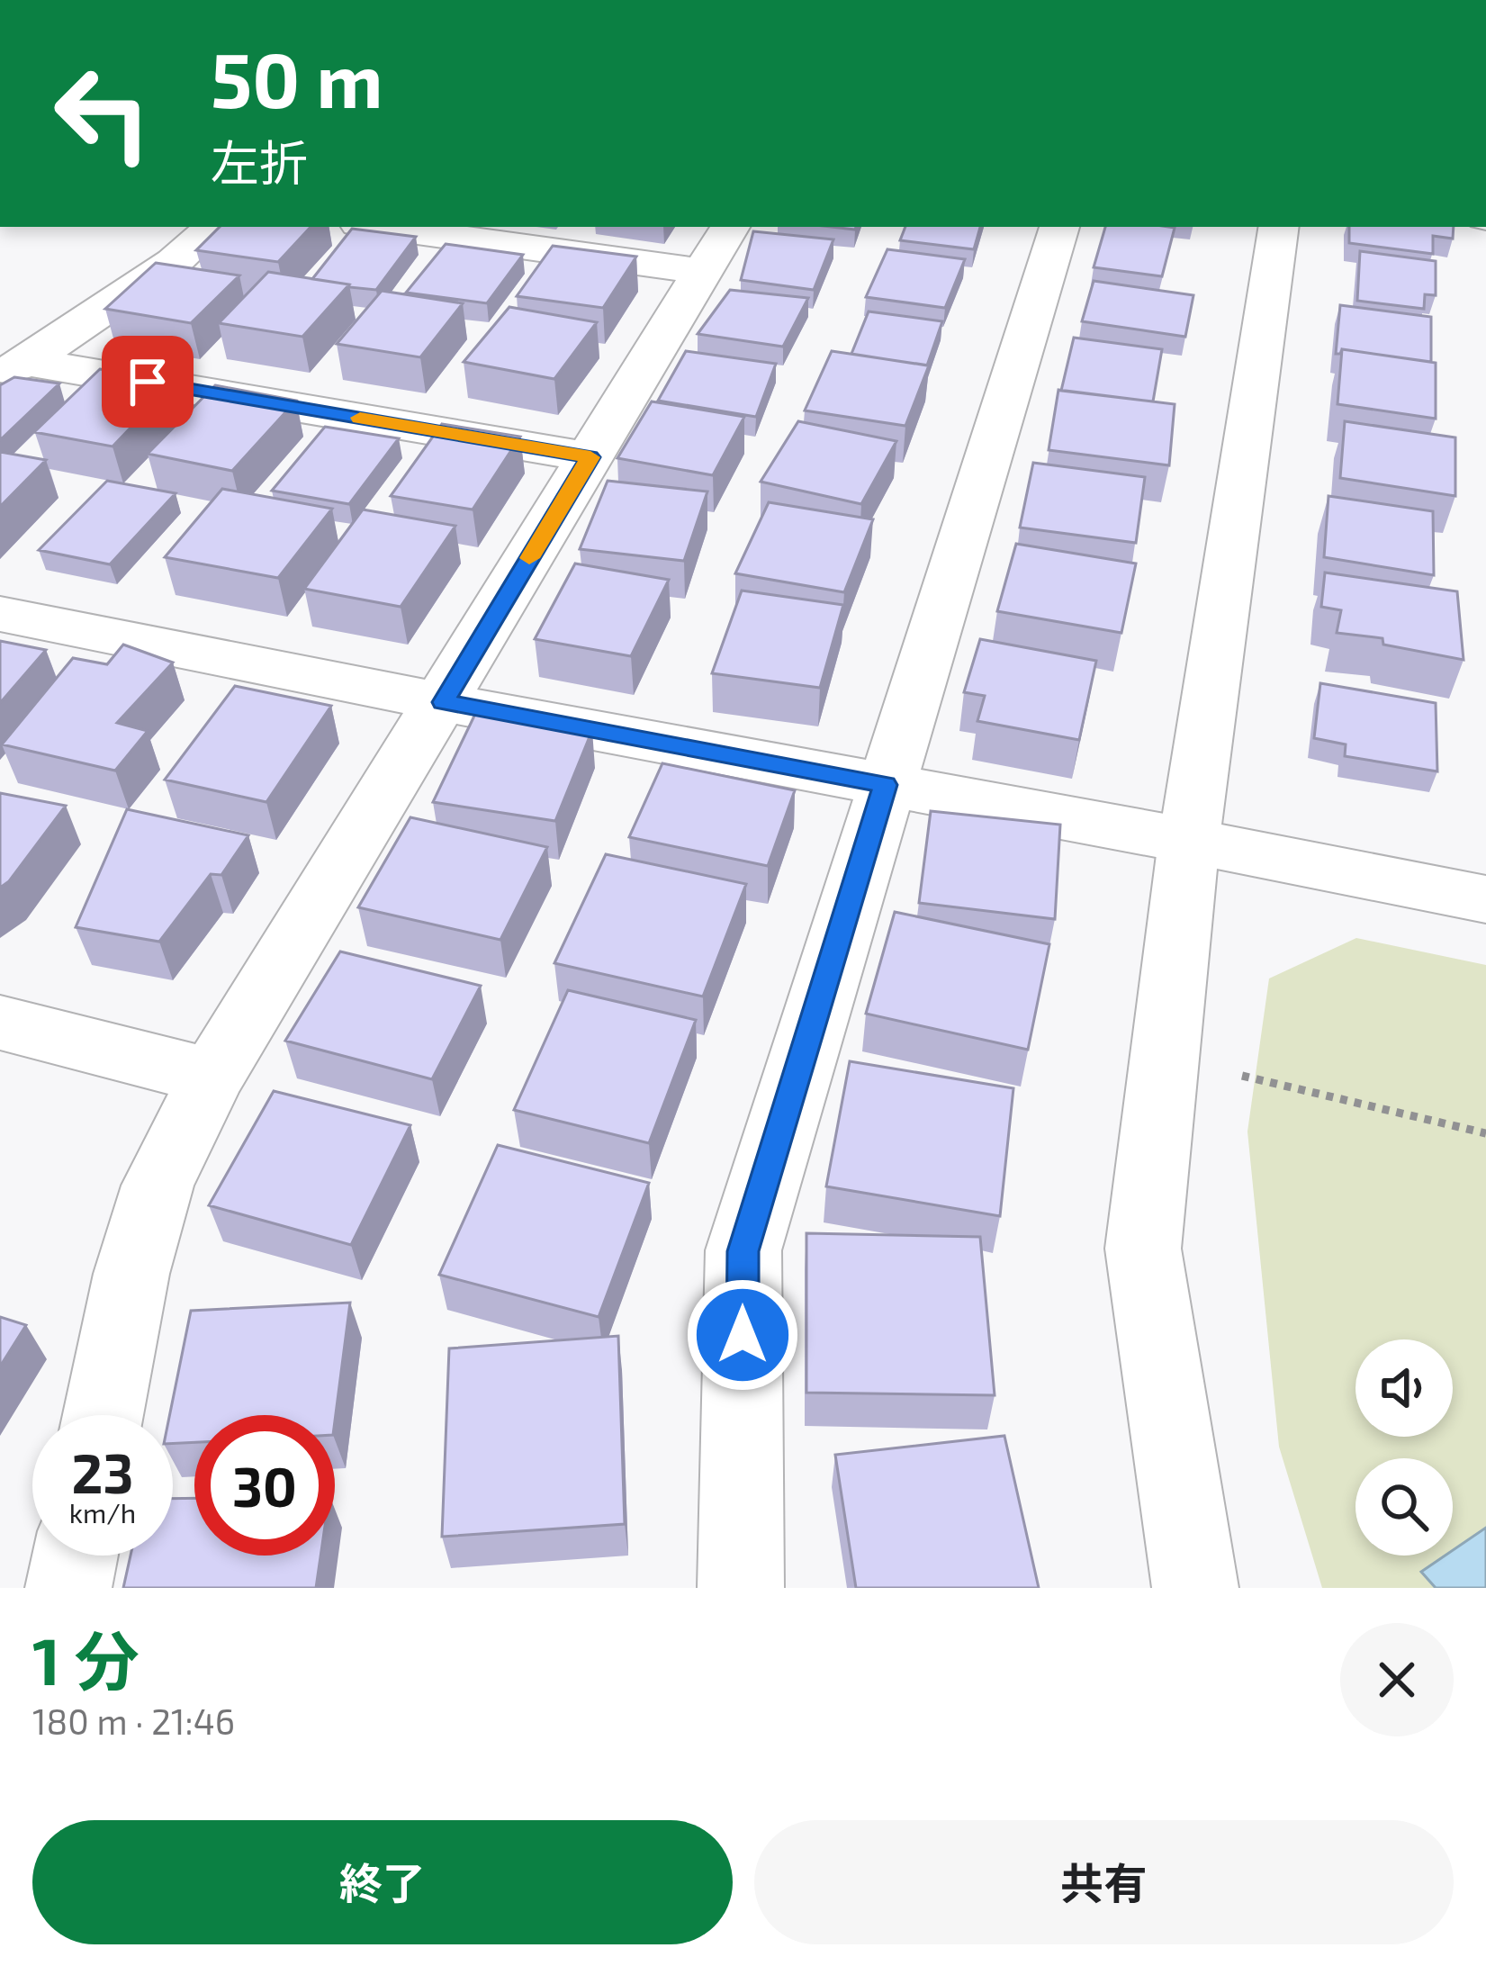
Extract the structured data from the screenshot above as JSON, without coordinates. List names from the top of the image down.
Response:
{
  "page": {
    "turn": ["50 m", "左折"],
    "speed": "23 km/h",
    "limit": "30",
    "heading": ["1 分", "180 m · 21:46"],
    "buttons": ["終了", "共有"]
  }
}
